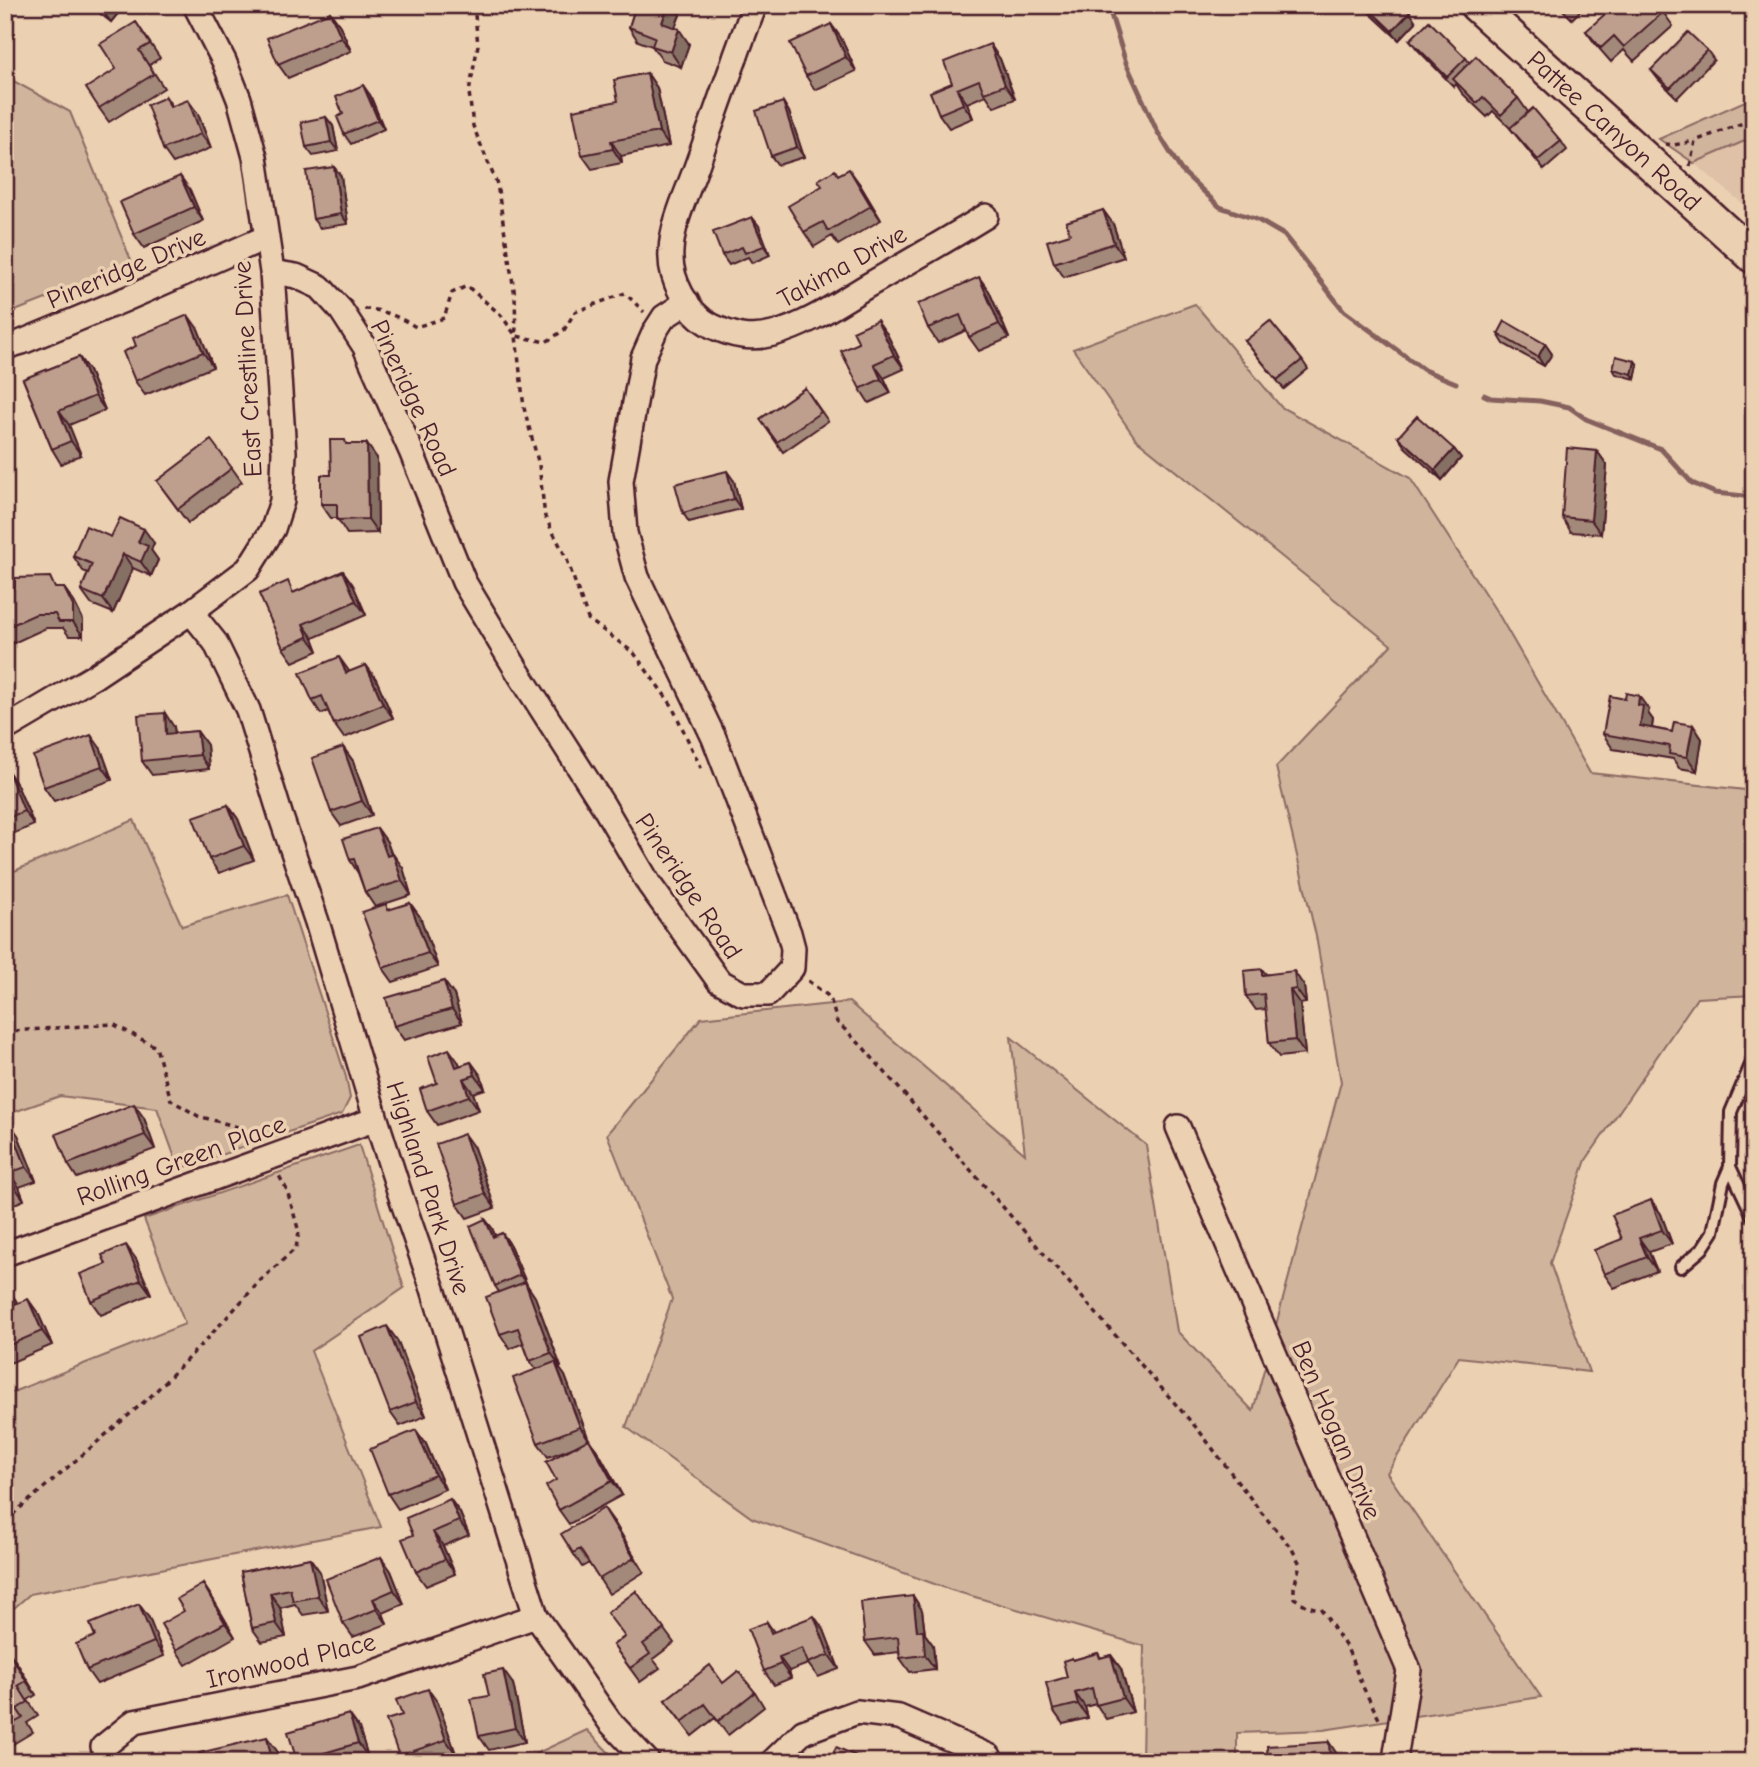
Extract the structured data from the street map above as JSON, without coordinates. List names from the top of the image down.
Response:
{
  "streets": {
    "street": [
      "Pattee Canyon Road",
      "Takima Drive",
      "Pineridge Drive",
      "East Crestline Drive",
      "Pineridge Road",
      "Rolling Green Place",
      "Highland Park Drive",
      "Ben Hogan Drive",
      "Ironwood Place"
    ]
  },
  "crossings": [
    ["Pineridge Drive", "East Crestline Drive"],
    ["East Crestline Drive", "Pineridge Road"],
    ["East Crestline Drive", "Highland Park Drive"],
    ["Rolling Green Place", "Highland Park Drive"],
    ["Highland Park Drive", "Ironwood Place"]
  ]
}
